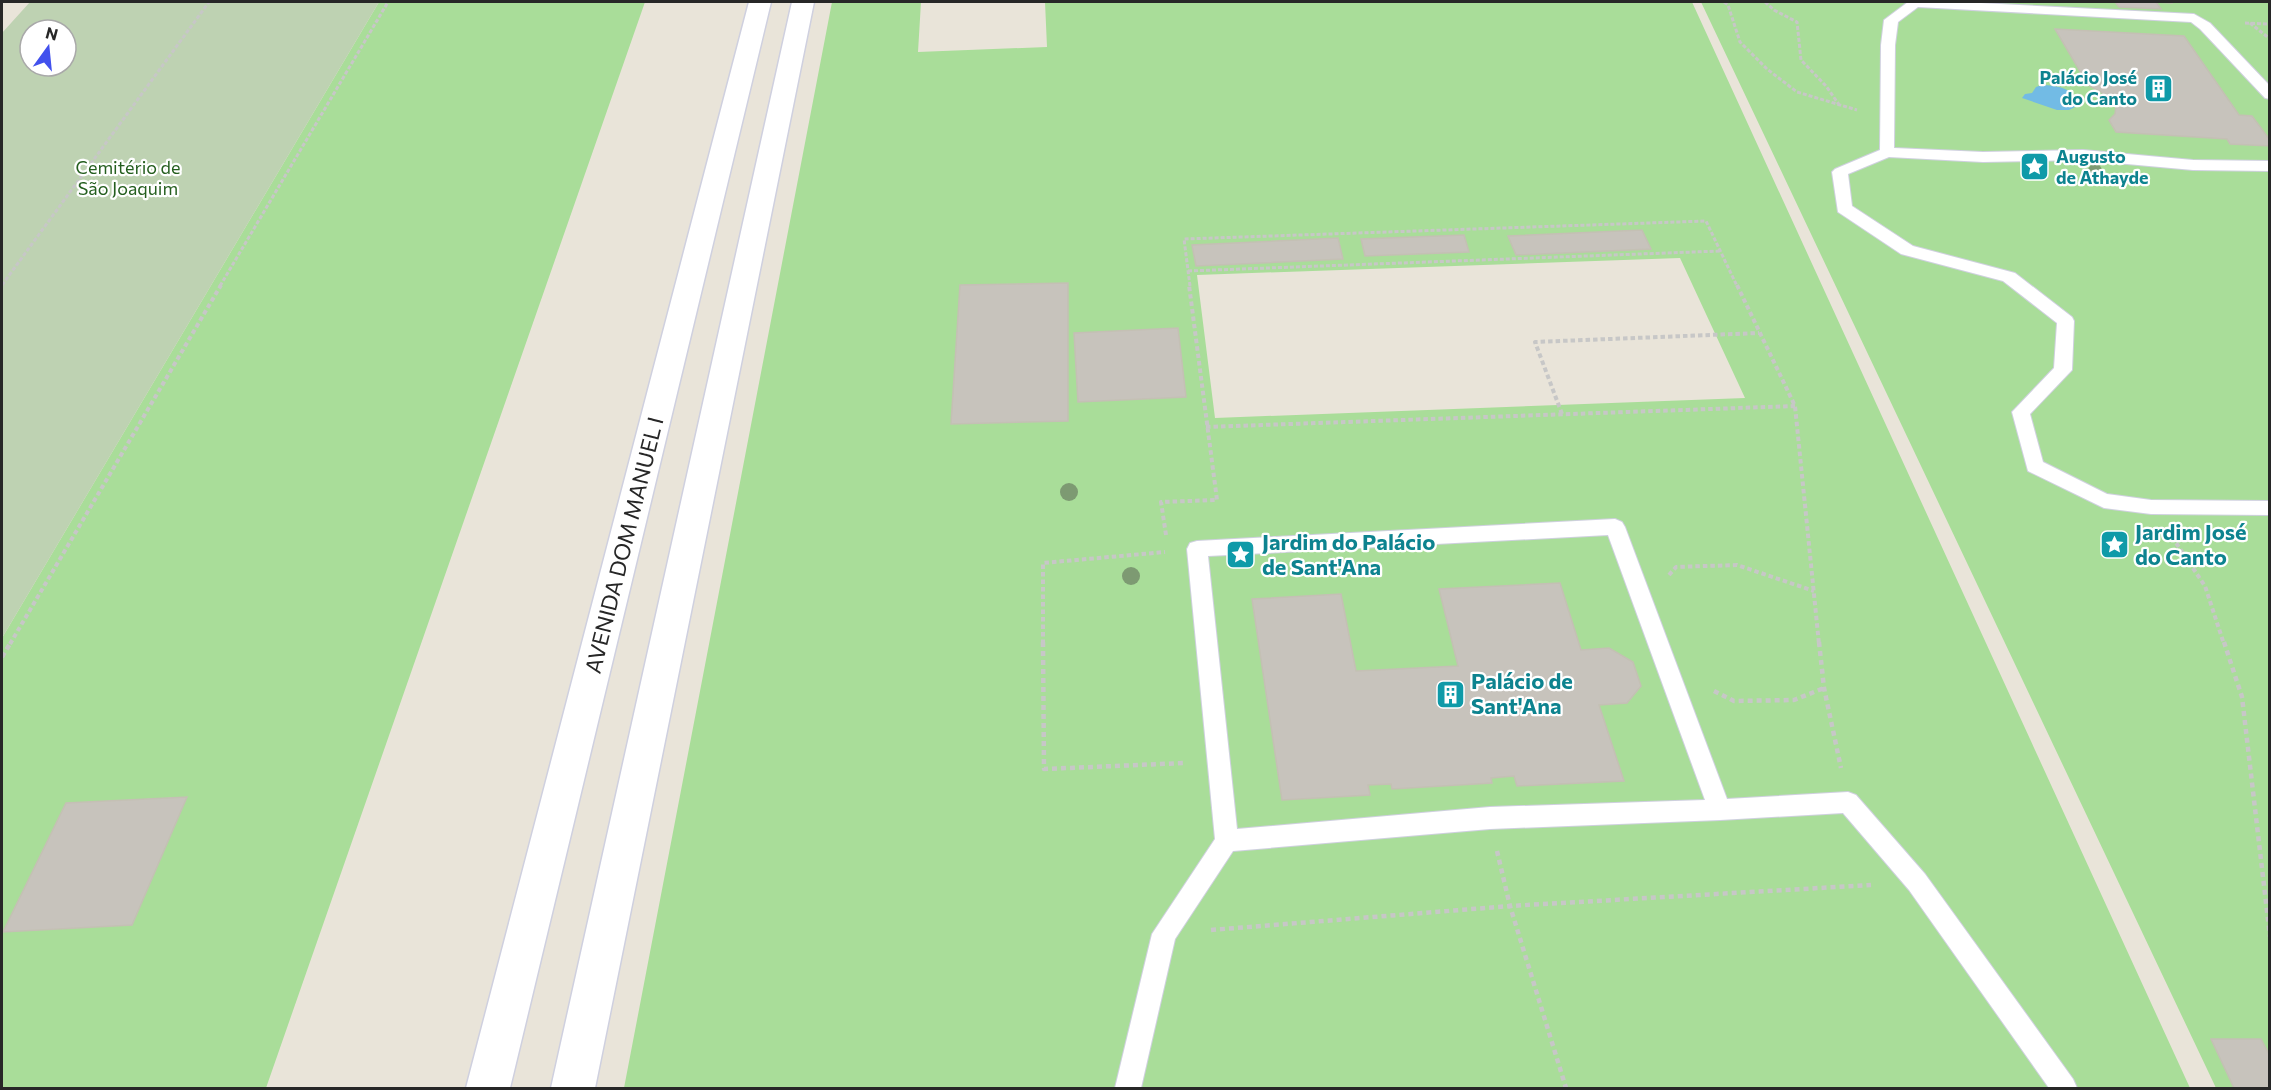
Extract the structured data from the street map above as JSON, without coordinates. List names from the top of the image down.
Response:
{
  "streets": {
    "main road": ["AVENIDA DOM MANUEL I"]
  },
  "parks": ["Cemitério de São Joaquim"],
  "places": {
    "building": ["Palácio José do Canto", "Palácio de Sant'Ana"],
    "place": ["Augusto de Athayde", "Jardim José do Canto", "Jardim do Palácio de Sant'Ana"]
  },
  "north": "top"
}
